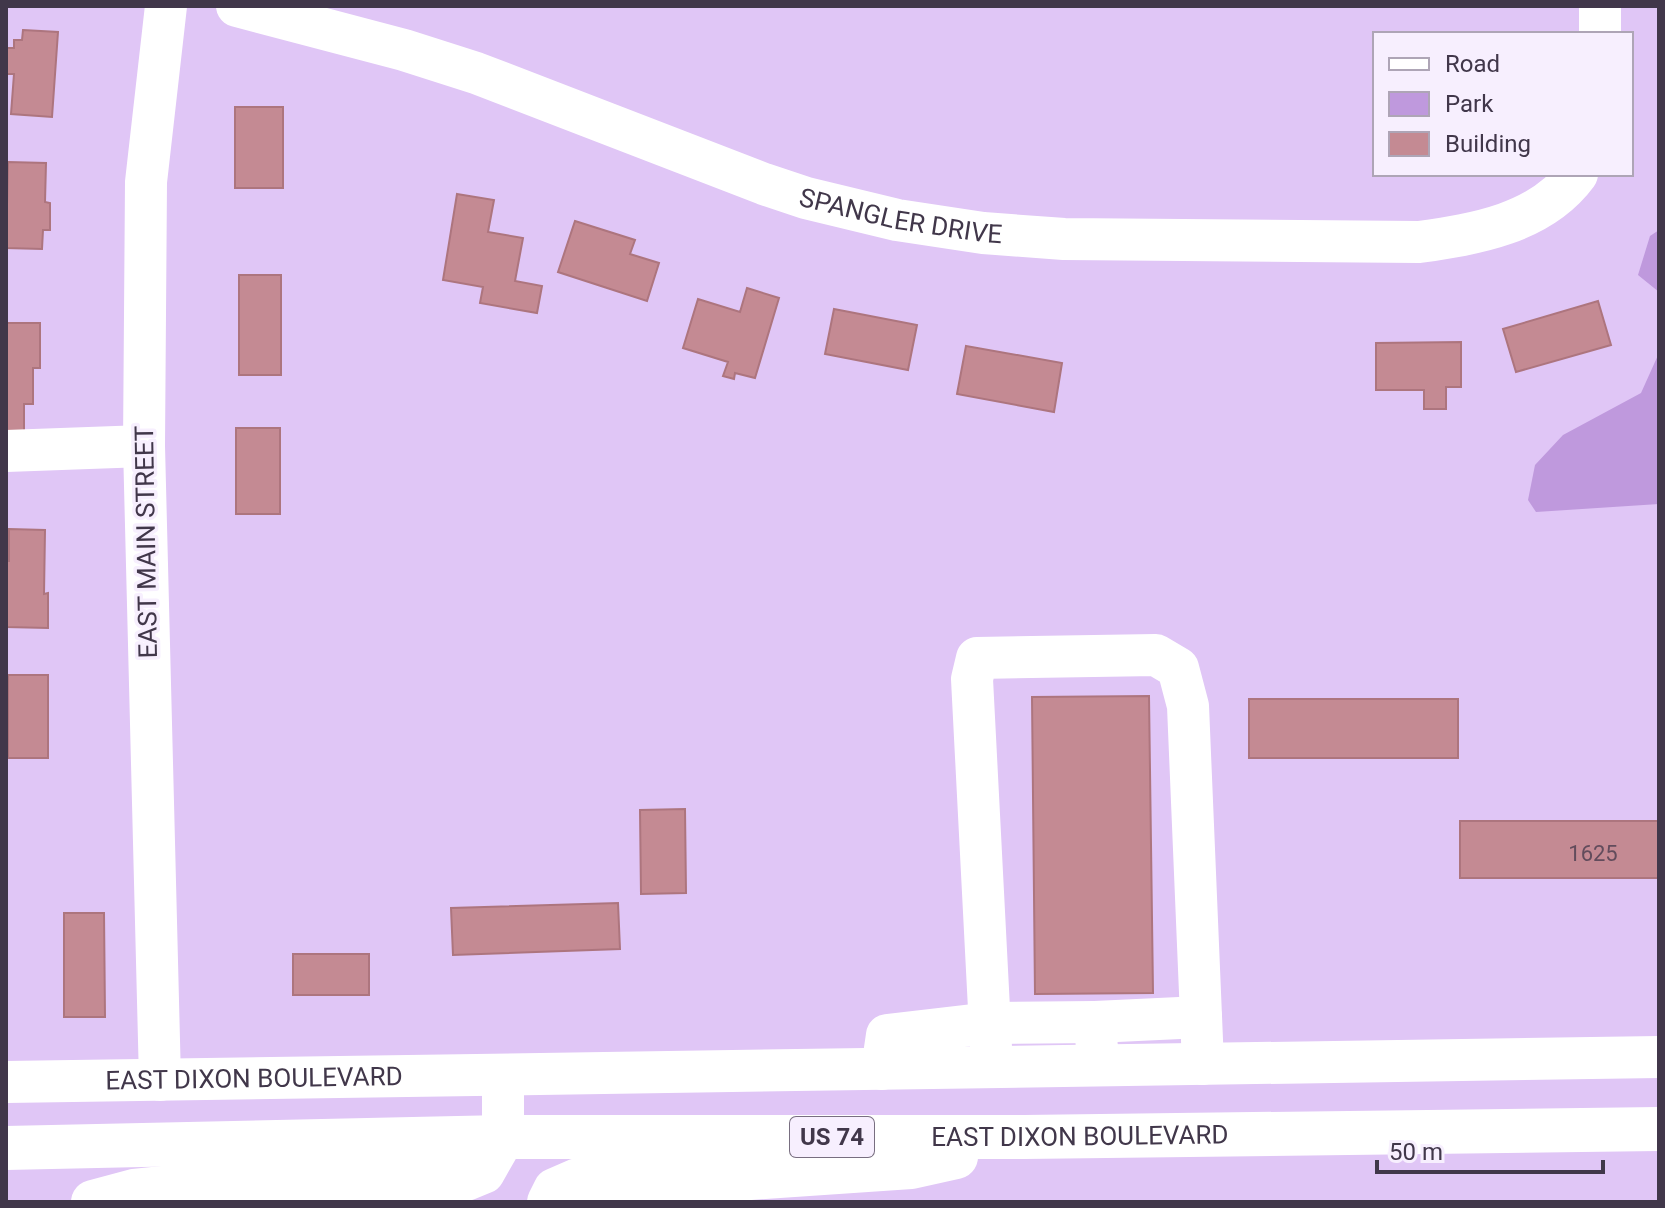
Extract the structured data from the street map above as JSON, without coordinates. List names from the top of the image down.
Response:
{
  "streets": {
    "highway": ["EAST DIXON BOULEVARD", "US 74"],
    "street": ["SPANGLER DRIVE", "EAST MAIN STREET"]
  },
  "crossings": [
    ["EAST MAIN STREET", "EAST DIXON BOULEVARD"]
  ],
  "house_numbers": ["1625"],
  "legend": ["Road", "Park", "Building"],
  "scale_bar": "50 m"
}
